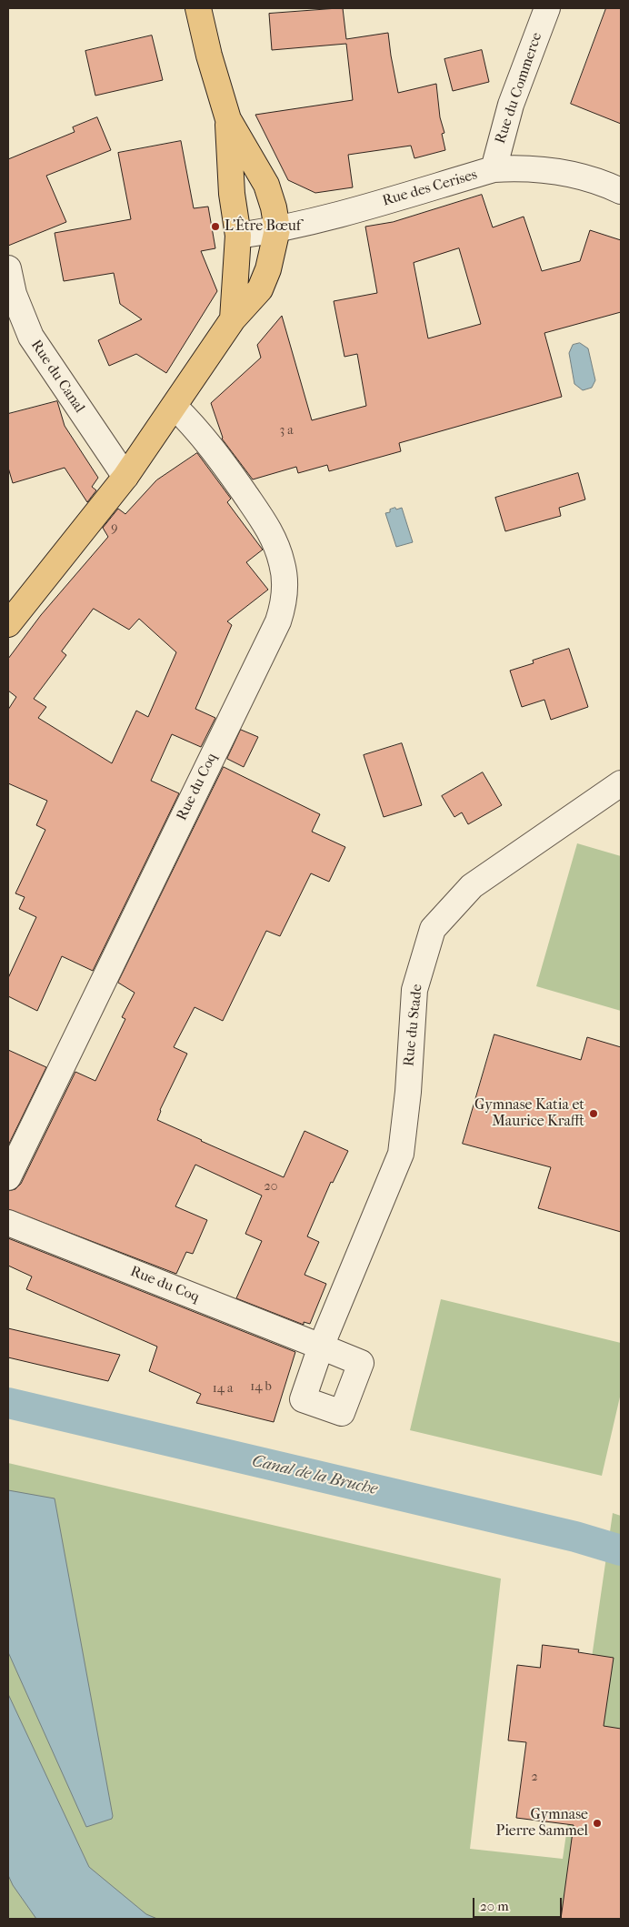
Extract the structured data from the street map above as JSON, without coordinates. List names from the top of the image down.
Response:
{
  "streets": {
    "street": [
      "Rue du Commerce",
      "Rue des Cerises",
      "Rue du Canal",
      "Rue du Coq",
      "Rue du Stade"
    ]
  },
  "crossings": [
    ["Rue du Commerce", "Rue des Cerises"],
    ["Rue du Coq", "Rue du Stade"]
  ],
  "water": ["Canal de la Bruche"],
  "places": ["L'Être Bœuf", "Gymnase Katia et Maurice Krafft", "Gymnase Pierre Sammel"],
  "house_numbers": [
    "3 a",
    "9",
    "20",
    "14 b",
    "14 a",
    "2"
  ],
  "scale_bar": "20 m"
}
